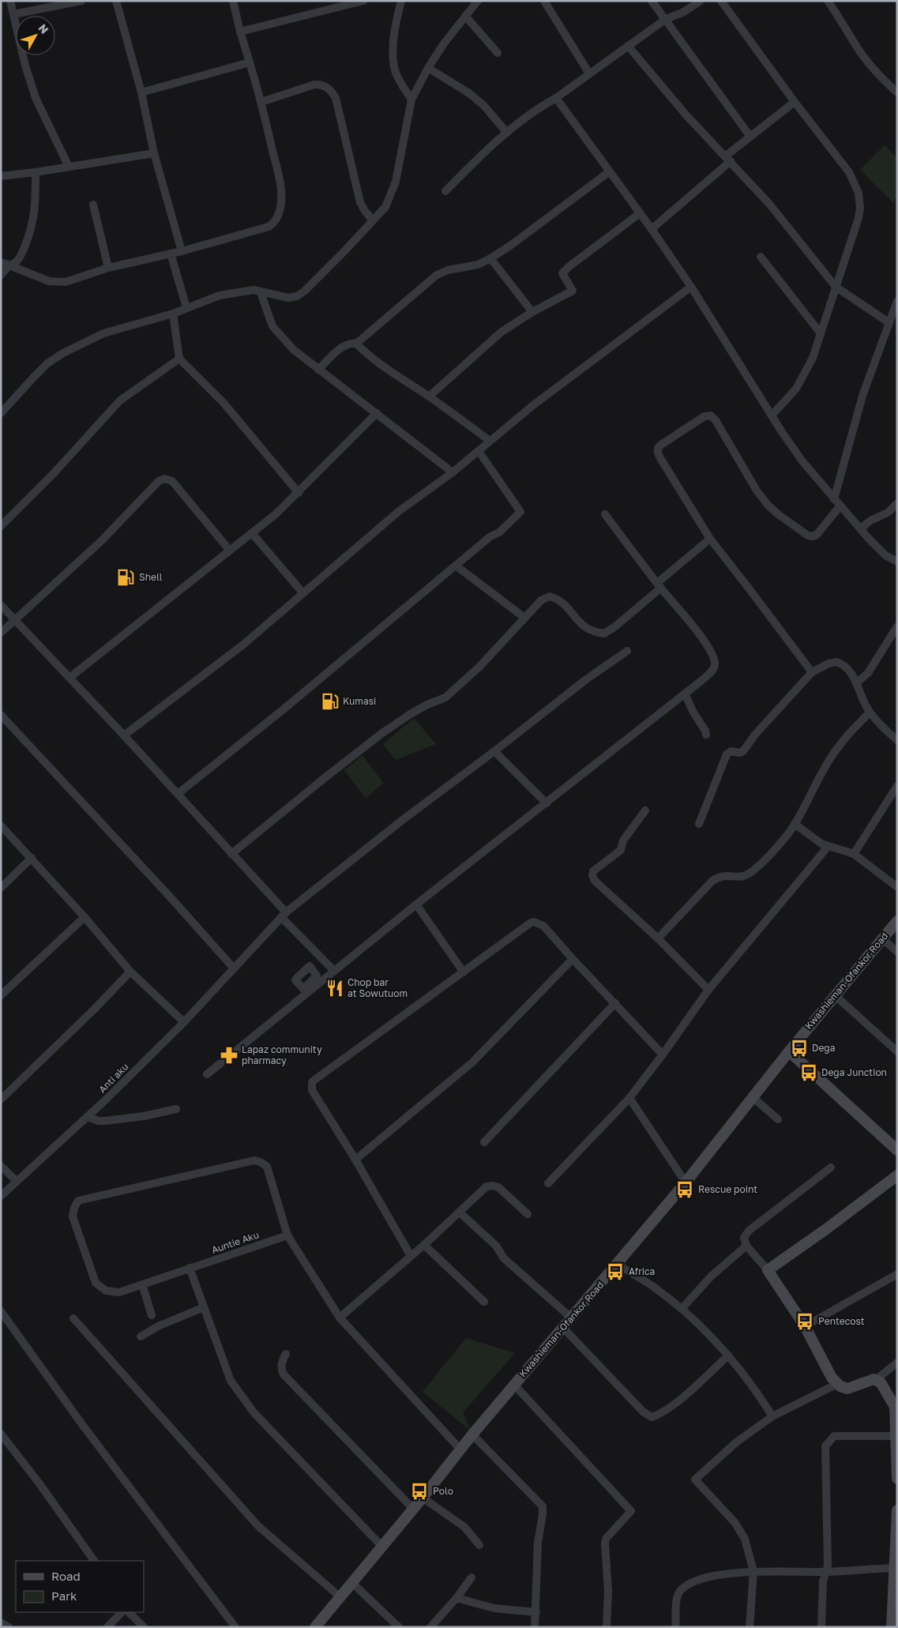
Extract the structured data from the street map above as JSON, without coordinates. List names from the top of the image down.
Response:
{
  "streets": {
    "main road": ["Kwashieman-Ofankor Road"],
    "street": ["Anti aku", "Auntie Aku"]
  },
  "places": {
    "fuel station": ["Shell", "Kumasi"],
    "restaurant": ["Chop bar at Sowutuom"],
    "bus stop": [
      "Dega",
      "Dega Junction",
      "Rescue point",
      "Africa",
      "Pentecost",
      "Polo"
    ],
    "pharmacy": ["Lapaz community pharmacy"]
  },
  "legend": ["Road", "Park"],
  "north": "top right"
}
